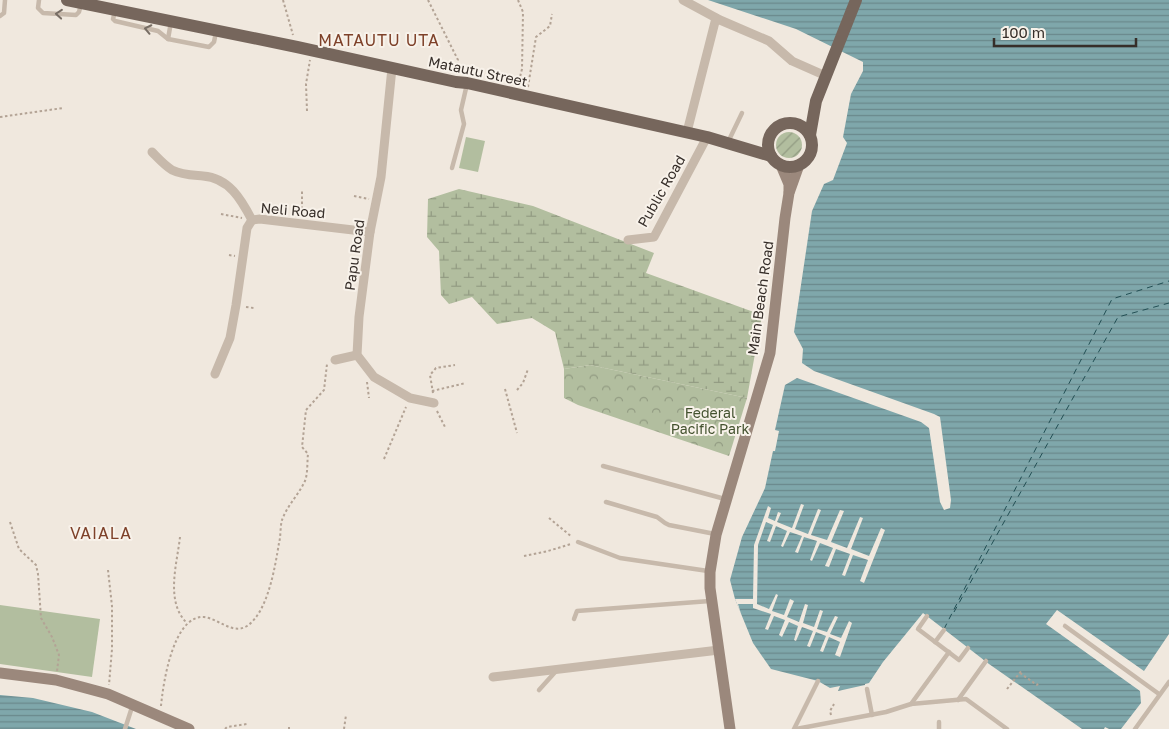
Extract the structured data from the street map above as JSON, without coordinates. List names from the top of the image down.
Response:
{
  "streets": {
    "main road": ["Matautu Street", "Main Beach Road"],
    "street": ["Public Road", "Neli Road", "Papu Road"]
  },
  "crossings": [
    ["Matautu Street", "Public Road"],
    ["Matautu Street", "Papu Road"],
    ["Matautu Street", "Main Beach Road"],
    ["Neli Road", "Papu Road"]
  ],
  "districts": ["MATAUTU UTA", "VAIALA"],
  "parks": ["Federal Pacific Park"],
  "scale_bar": "100 m"
}
